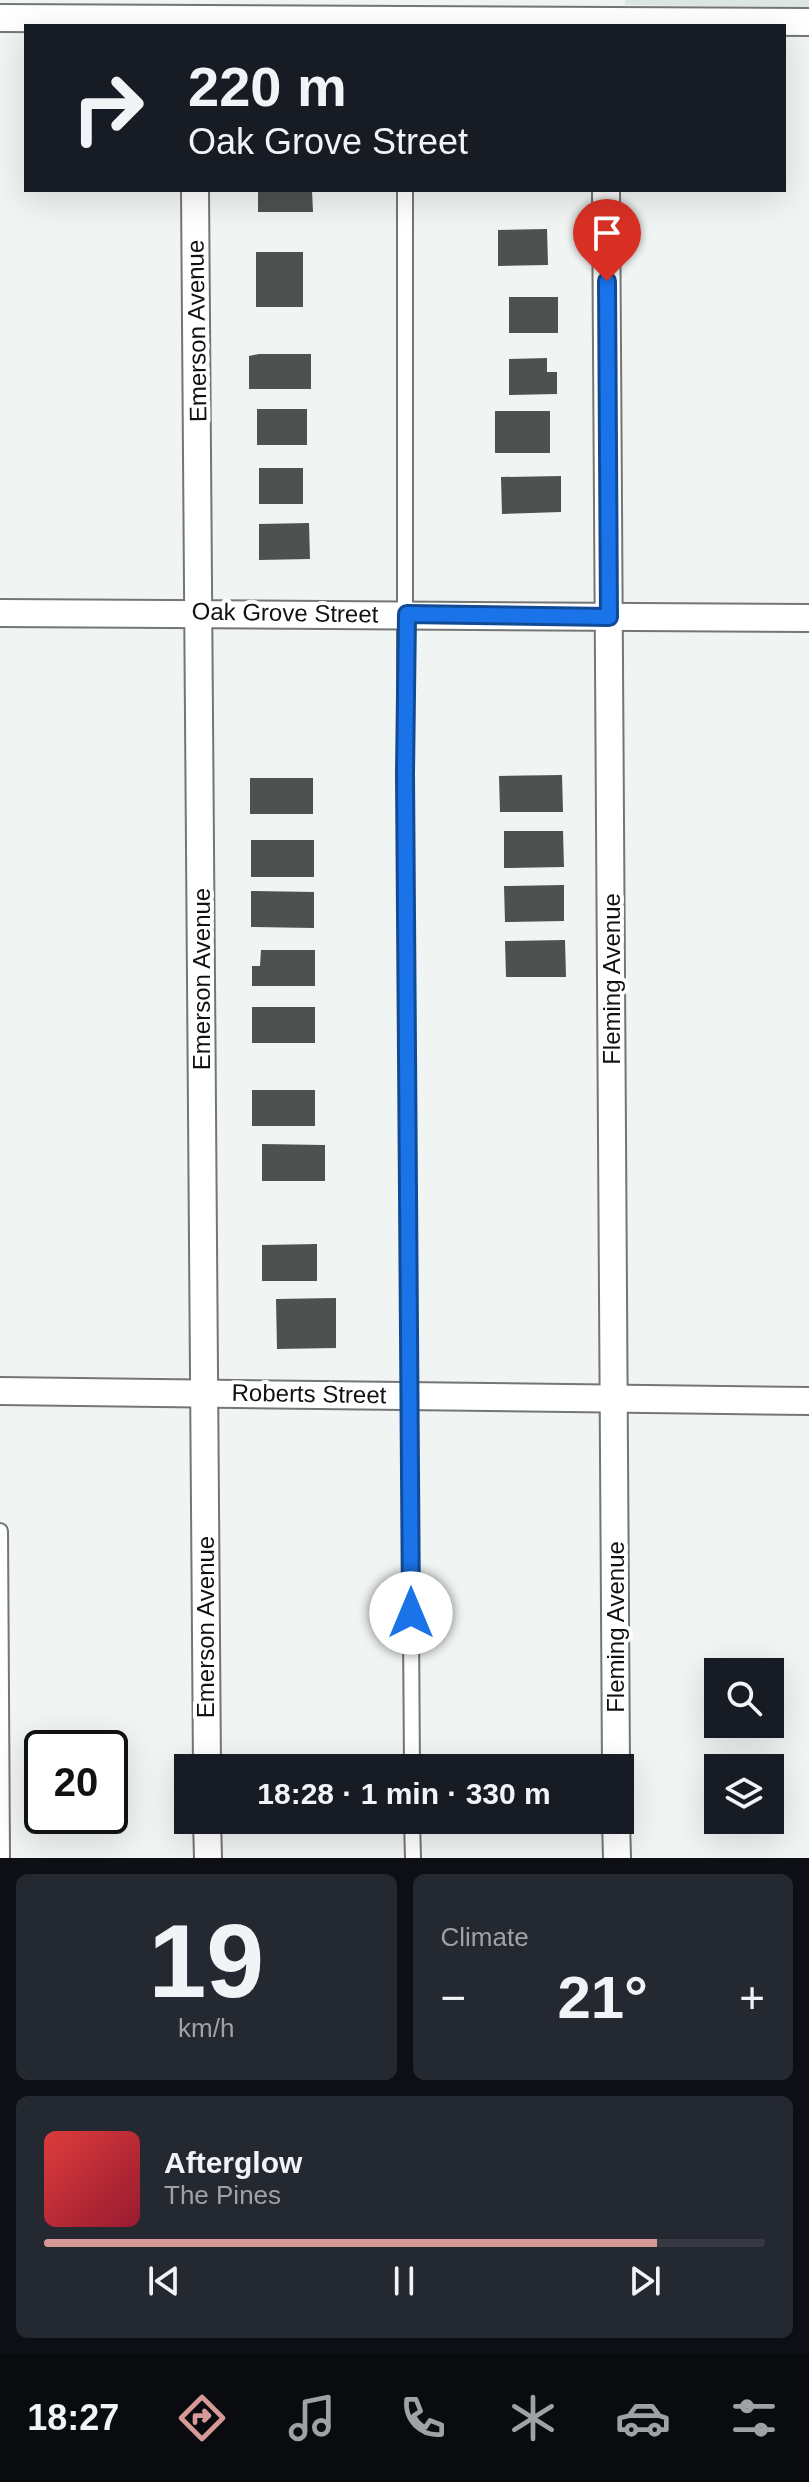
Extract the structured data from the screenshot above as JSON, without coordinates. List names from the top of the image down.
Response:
{
  "streets": {
    "street": [
      "Emerson Avenue",
      "Oak Grove Street",
      "Fleming Avenue",
      "Roberts Street"
    ]
  },
  "crossings": [
    ["Emerson Avenue", "Oak Grove Street"],
    ["Emerson Avenue", "Roberts Street"],
    ["Oak Grove Street", "Fleming Avenue"],
    ["Fleming Avenue", "Roberts Street"]
  ],
  "page": {
    "turn": ["220 m", "Oak Grove Street"],
    "limit": "20",
    "trip": "18:28 · 1 min · 330 m",
    "tile": [
      ["19", "km/h"],
      "Climate"
    ],
    "heat": ["−", "21°", "+"],
    "song": ["Afterglow", "The Pines"],
    "tabs": "18:27"
  }
}
